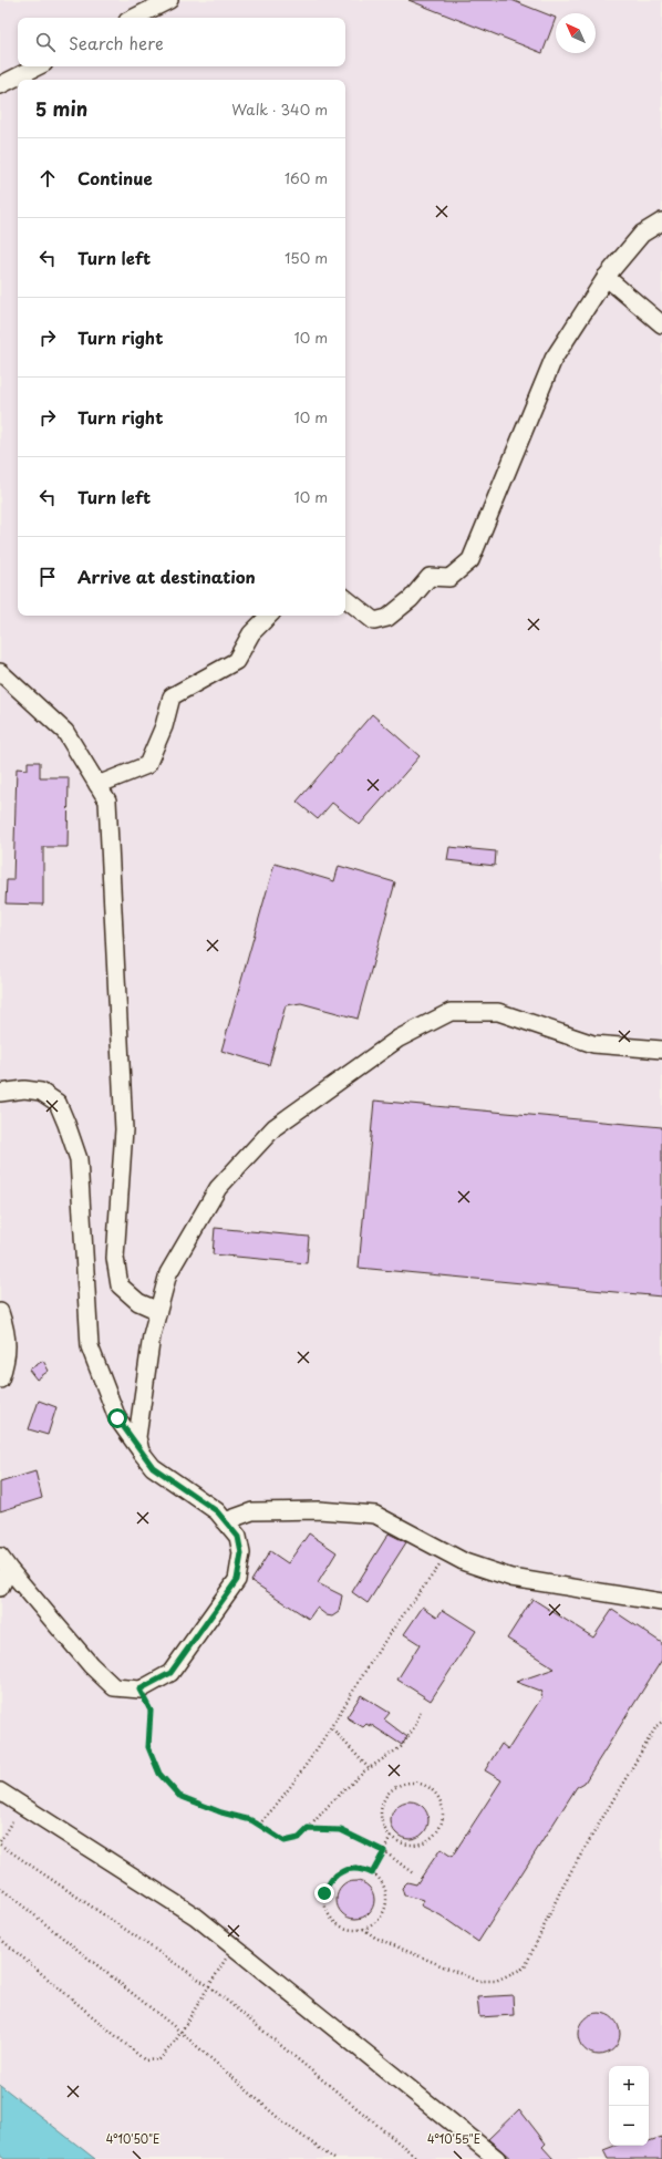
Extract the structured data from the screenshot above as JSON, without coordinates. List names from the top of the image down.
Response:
{
  "north": "top left",
  "page": {
    "search": "Search here",
    "heading": ["5 min", "Walk · 340 m"],
    "list": [
      ["Continue", "160 m"],
      ["Turn left", "150 m"],
      ["Turn right", "10 m"],
      ["Turn right", "10 m"],
      ["Turn left", "10 m"],
      "Arrive at destination"
    ],
    "map_buttons": ["+", "−"]
  },
  "coordinates": ["4°10'50\"E", "4°10'55\"E"]
}
